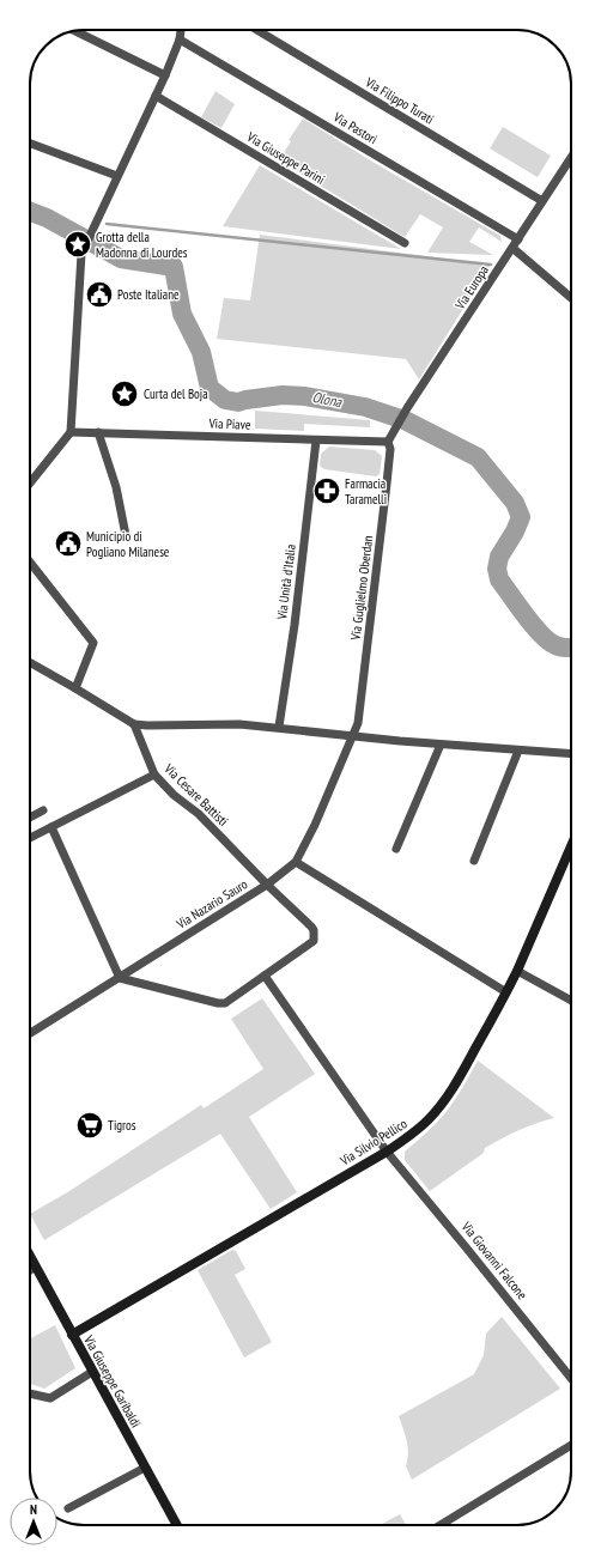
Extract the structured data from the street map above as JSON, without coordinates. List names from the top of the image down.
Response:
{
  "streets": {
    "street": [
      "Via Filippo Turati",
      "Via Pastori",
      "Via Giuseppe Parini",
      "Via Europa",
      "Via Piave",
      "Via Unità d'Italia",
      "Via Guglielmo Oberdan",
      "Via Cesare Battisti",
      "Via Nazario Sauro",
      "Via Silvio Pellico",
      "Via Giovanni Falcone",
      "Via Giuseppe Garibaldi"
    ]
  },
  "crossings": [
    ["Via Filippo Turati", "Via Europa"],
    ["Via Pastori", "Via Europa"],
    ["Via Europa", "Via Piave"],
    ["Via Europa", "Via Guglielmo Oberdan"],
    ["Via Piave", "Via Unità d'Italia"],
    ["Via Piave", "Via Guglielmo Oberdan"],
    ["Via Guglielmo Oberdan", "Via Nazario Sauro"],
    ["Via Cesare Battisti", "Via Nazario Sauro"],
    ["Via Cesare Battisti", "Via Giovanni Falcone"],
    ["Via Silvio Pellico", "Via Giovanni Falcone"],
    ["Via Silvio Pellico", "Via Giuseppe Garibaldi"]
  ],
  "water": ["Olona"],
  "places": {
    "place": ["Grotta della Madonna di Lourdes", "Curta del Boja"],
    "public building": ["Poste Italiane", "Municipio di Pogliano Milanese"],
    "pharmacy": ["Farmacia Taramelli"],
    "supermarket": ["Tigros"]
  },
  "north": "top"
}
